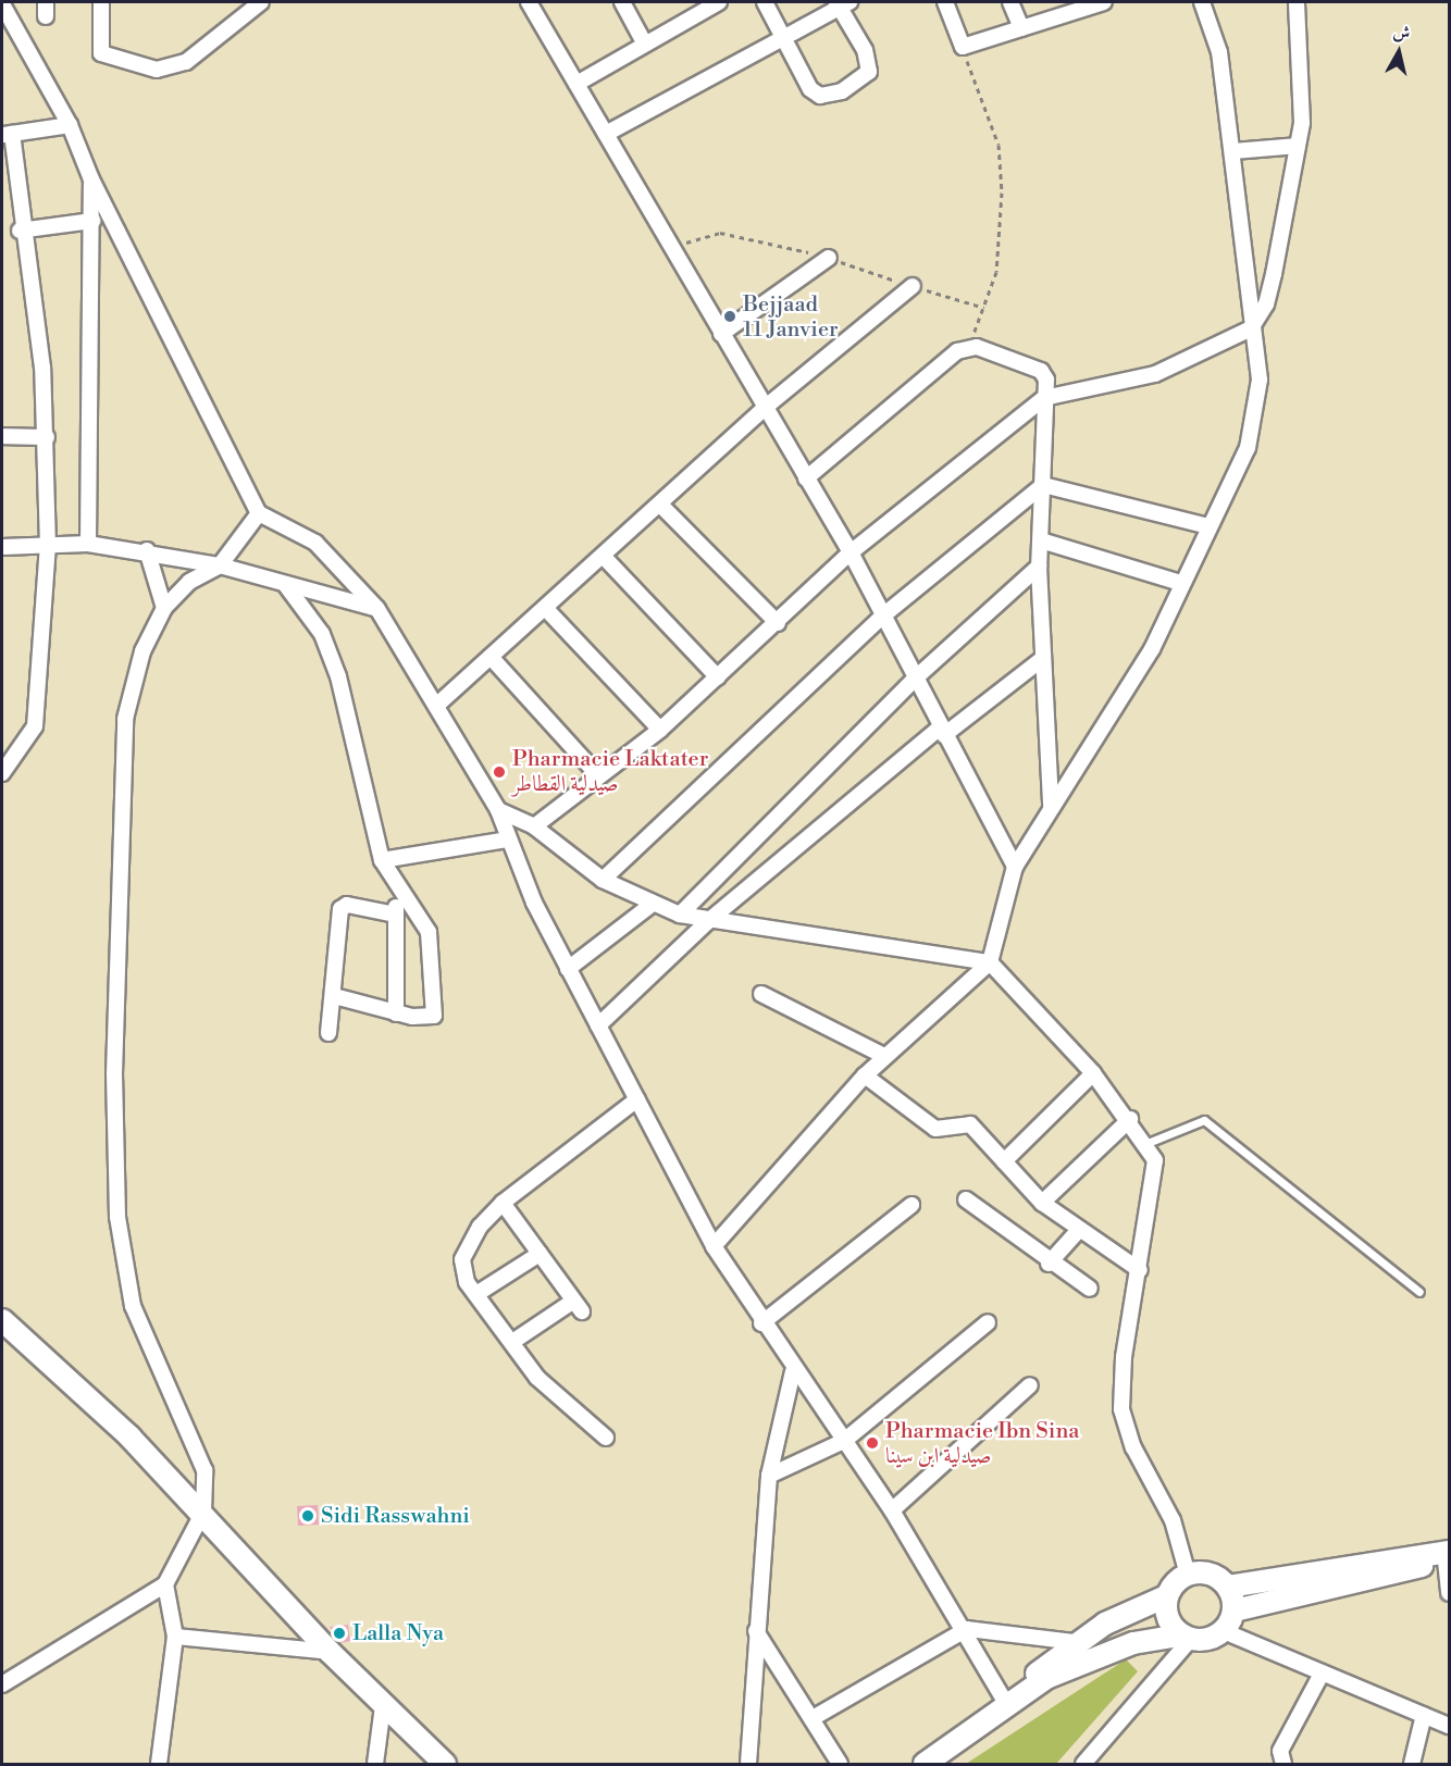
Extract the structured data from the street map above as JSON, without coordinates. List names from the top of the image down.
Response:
{
  "places": [
    "Bejjaad 11 Janvier",
    "Pharmacie Laktater صيدلية القطاطر",
    "Pharmacie Ibn Sina صيدلية ابن سينا",
    "Sidi Rasswahni",
    "Lalla Nya"
  ],
  "north": "top"
}
